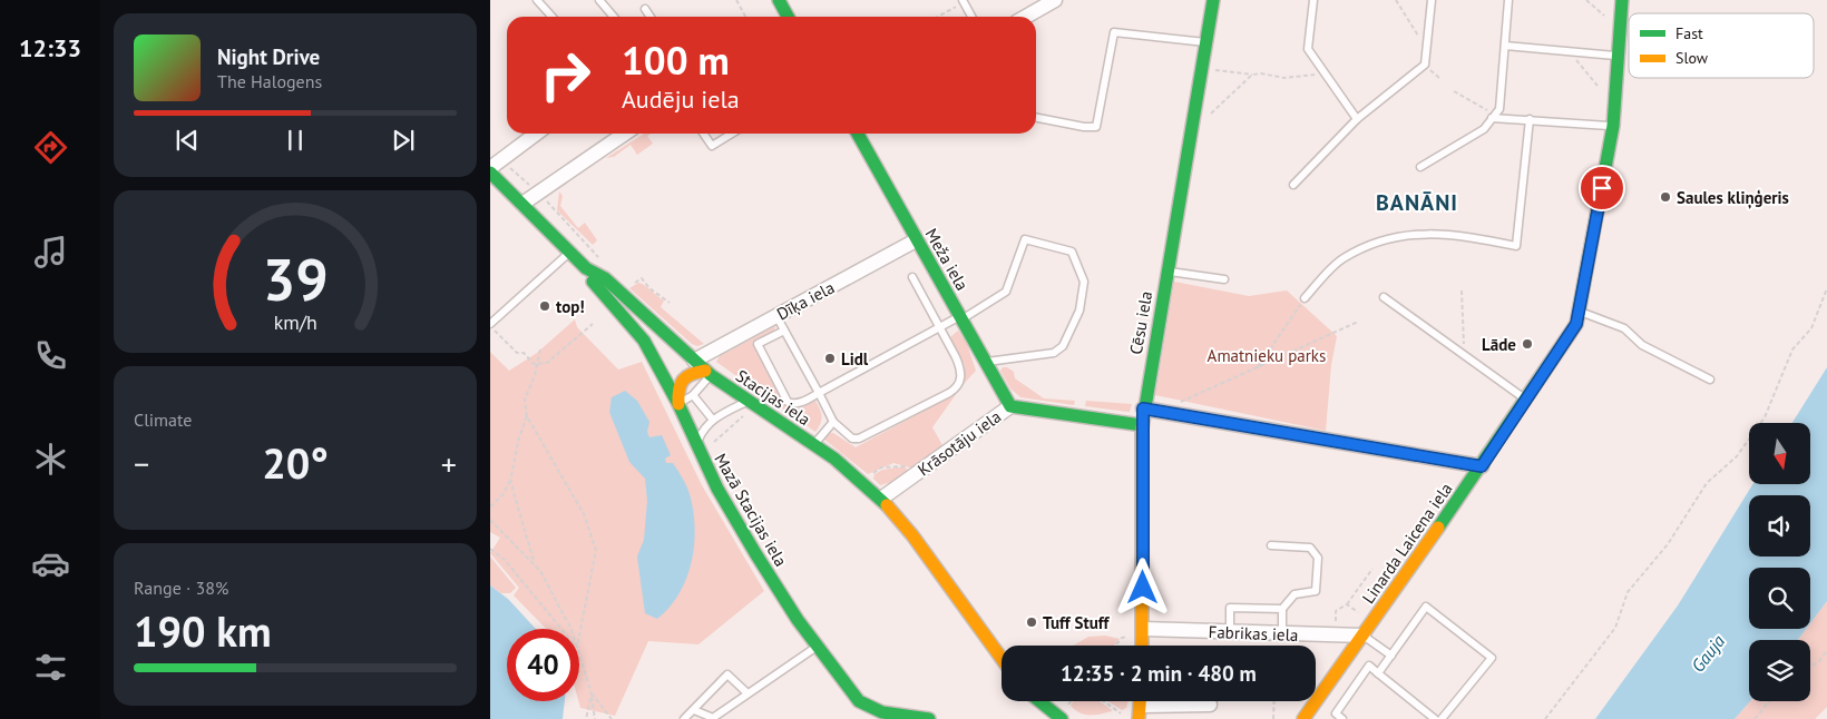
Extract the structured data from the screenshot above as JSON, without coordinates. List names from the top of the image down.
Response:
{
  "streets": {
    "main road": [
      "Meža iela",
      "Cēsu iela",
      "Stacijas iela",
      "Krāsotāju iela",
      "Mazā Stacijas iela",
      "Linarda Laicena iela"
    ],
    "street": ["Dīķa iela", "Fabrikas iela"]
  },
  "crossings": [
    ["Meža iela", "Dīķa iela"],
    ["Meža iela", "Krāsotāju iela"],
    ["Dīķa iela", "Stacijas iela"],
    ["Cēsu iela", "Krāsotāju iela"],
    ["Cēsu iela", "Fabrikas iela"],
    ["Stacijas iela", "Krāsotāju iela"],
    ["Stacijas iela", "Mazā Stacijas iela"],
    ["Linarda Laicena iela", "Fabrikas iela"]
  ],
  "districts": ["BANĀNI"],
  "water": ["Gauja"],
  "parks": ["Amatnieku parks"],
  "places": [
    "Saules kliņģeris",
    "top!",
    "Lāde",
    "Lidl",
    "Tuff Stuff"
  ],
  "legend": ["Fast", "Slow"],
  "north": "bottom",
  "page": {
    "tabs": "12:33",
    "turn": ["100 m", "Audēju iela"],
    "song": ["Night Drive", "The Halogens"],
    "tile": [
      "Climate",
      ["Range · 38%", "190 km"]
    ],
    "heat": ["−", "20°", "+"],
    "limit": "40",
    "trip": "12:35 · 2 min · 480 m",
    "gauge": ["39", "km/h"]
  }
}
